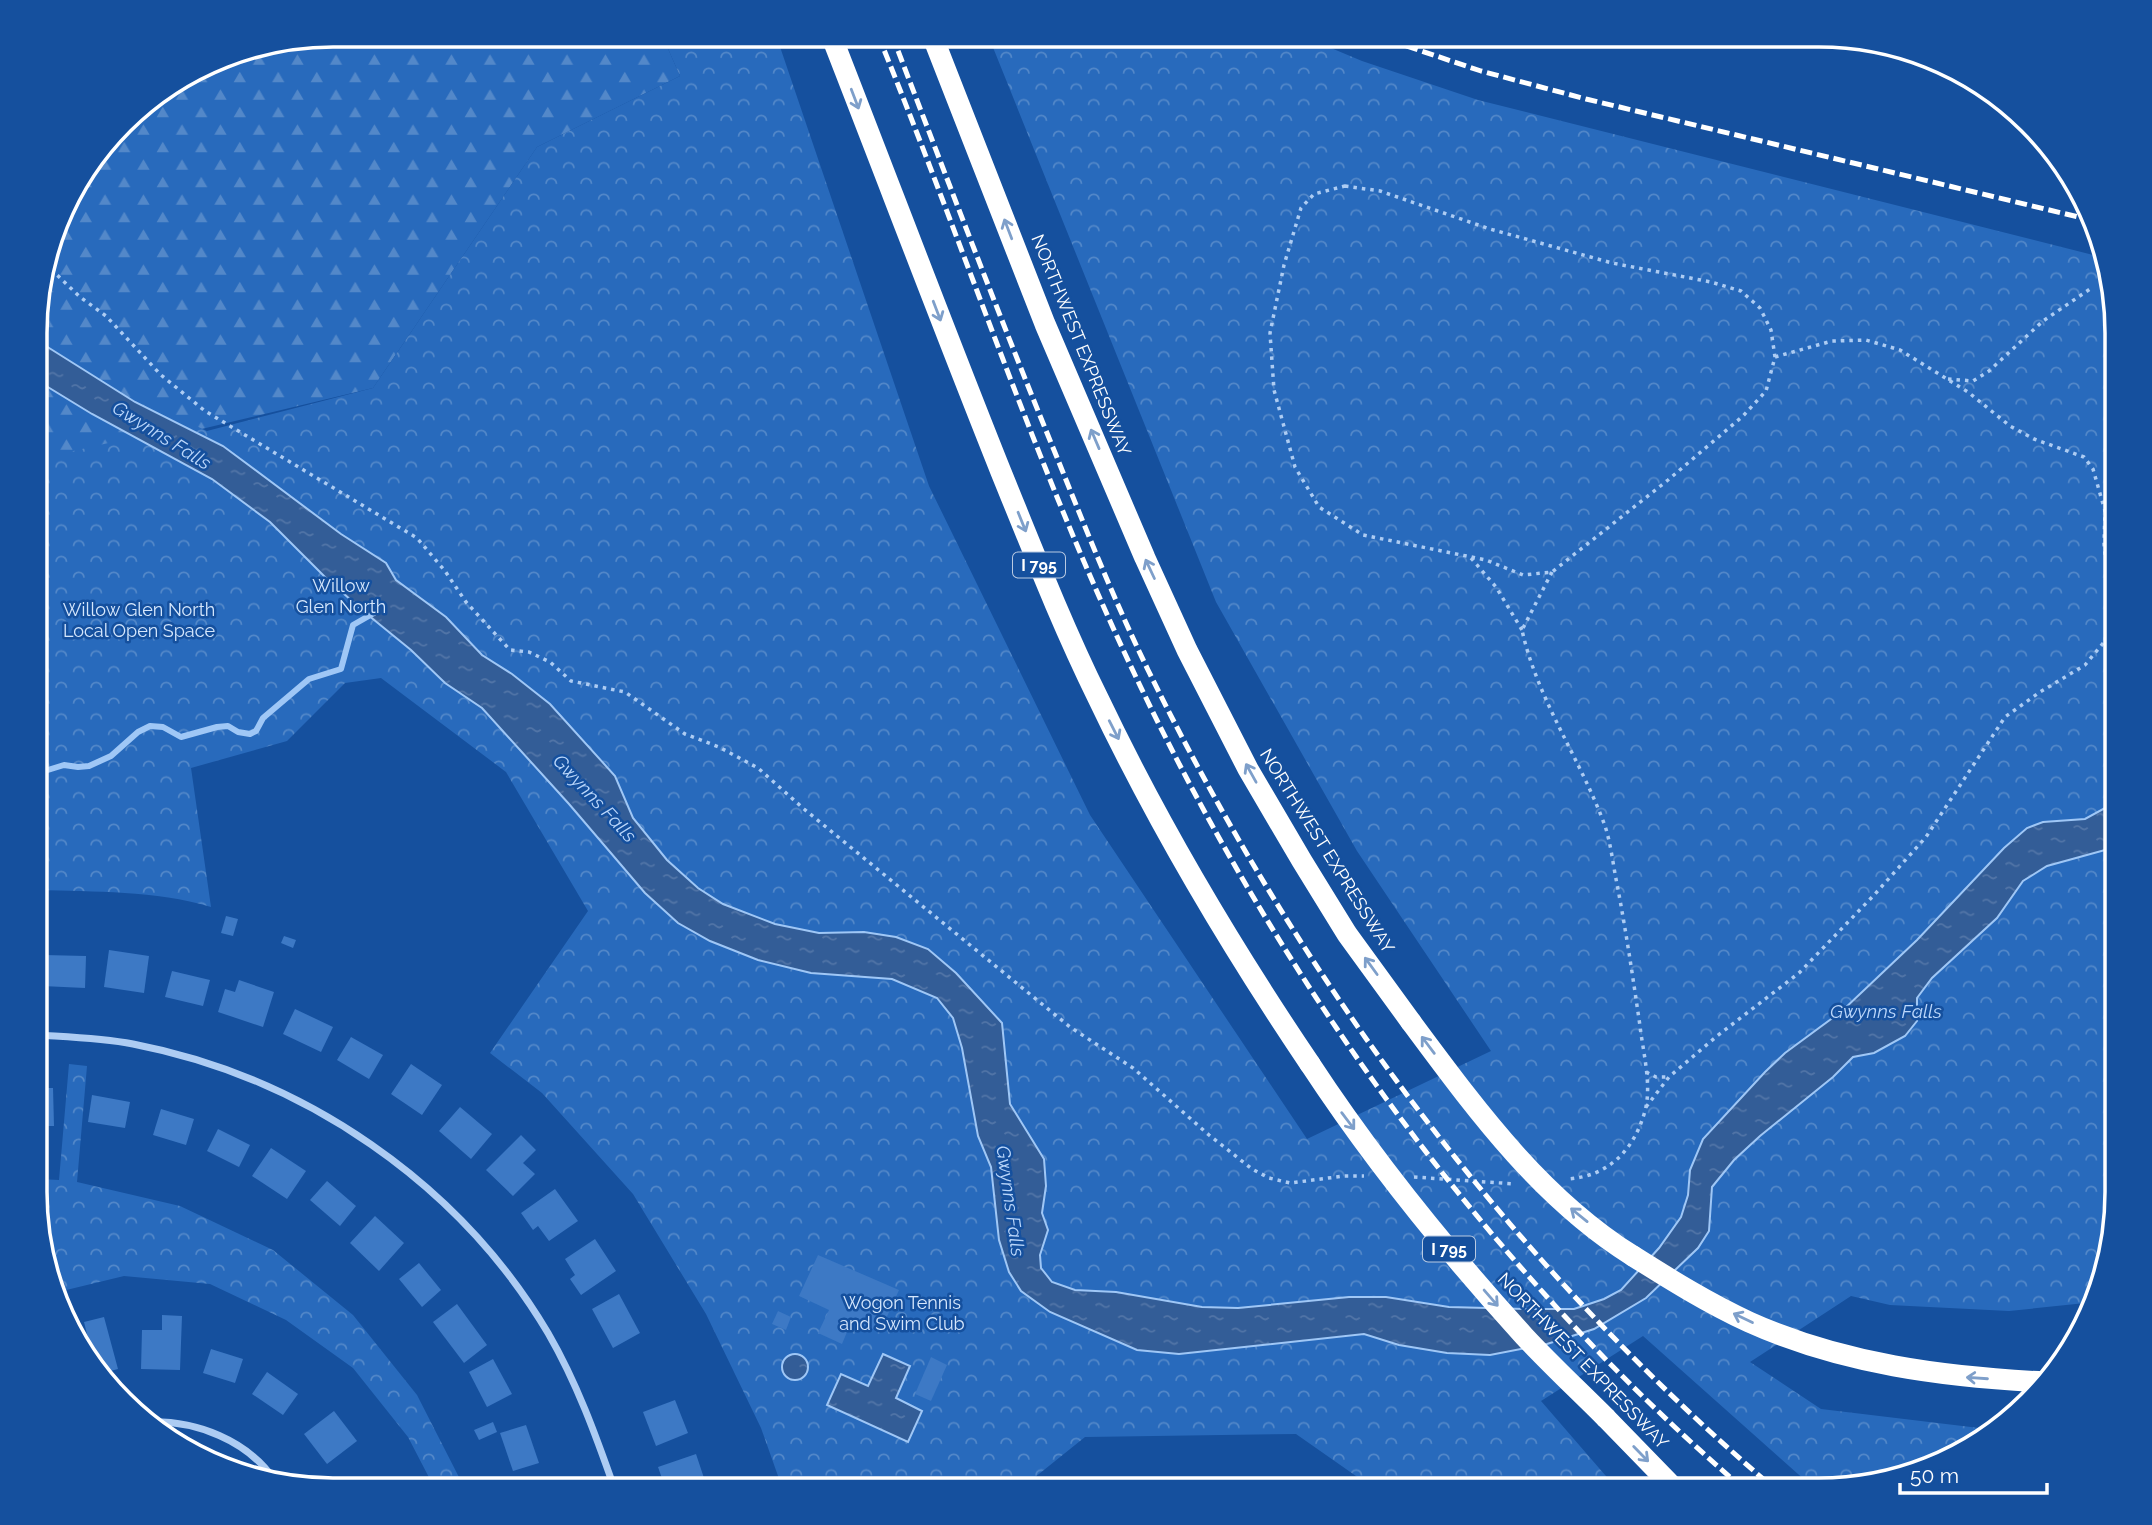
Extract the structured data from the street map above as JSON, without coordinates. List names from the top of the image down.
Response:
{
  "streets": {
    "highway": ["NORTHWEST EXPRESSWAY", "I 795"]
  },
  "water": ["Gwynns Falls"],
  "parks": ["Willow Glen North", "Willow Glen North Local Open Space", "Wogon Tennis and Swim Club"],
  "scale_bar": "50 m"
}
